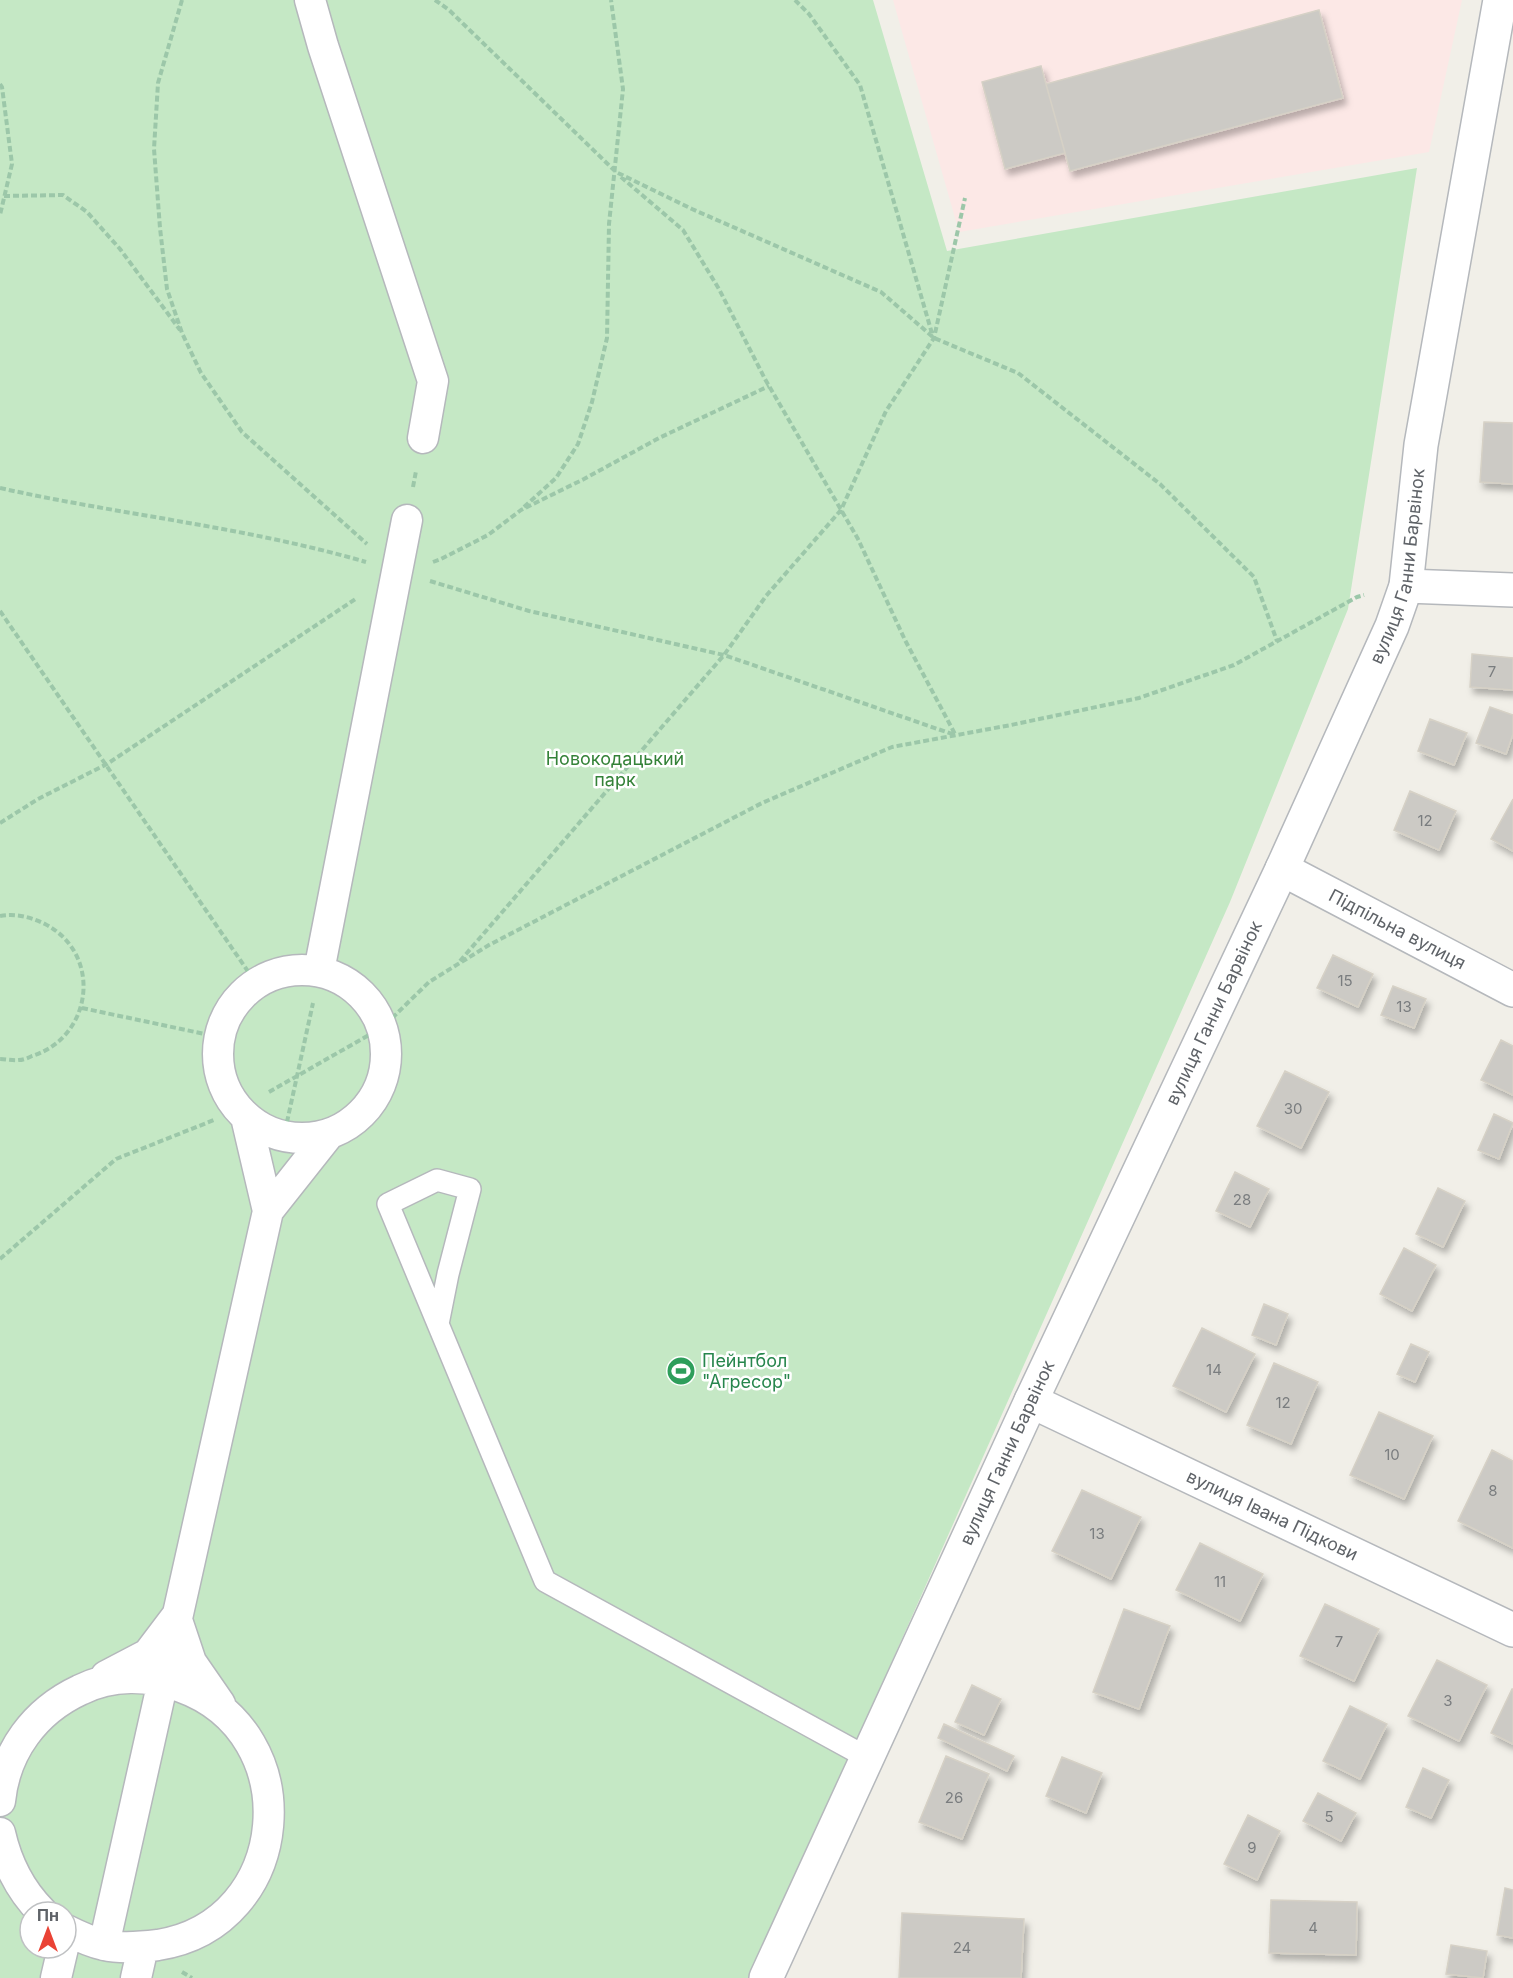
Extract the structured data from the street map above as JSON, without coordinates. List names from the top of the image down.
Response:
{
  "streets": {
    "street": ["вулиця Ганни Барвінок", "Підпільна вулиця", "вулиця Івана Підкови"]
  },
  "crossings": [
    ["вулиця Ганни Барвінок", "Підпільна вулиця"],
    ["вулиця Ганни Барвінок", "вулиця Івана Підкови"]
  ],
  "parks": ["Новокодацький парк"],
  "places": {
    "sports": ["Пейнтбол \"Агресор\""]
  },
  "house_numbers": [
    "7",
    "12",
    "15",
    "13",
    "30",
    "28",
    "14",
    "12",
    "10",
    "8",
    "13",
    "11",
    "7",
    "3",
    "26",
    "5",
    "9",
    "4",
    "24"
  ],
  "north": "top"
}
